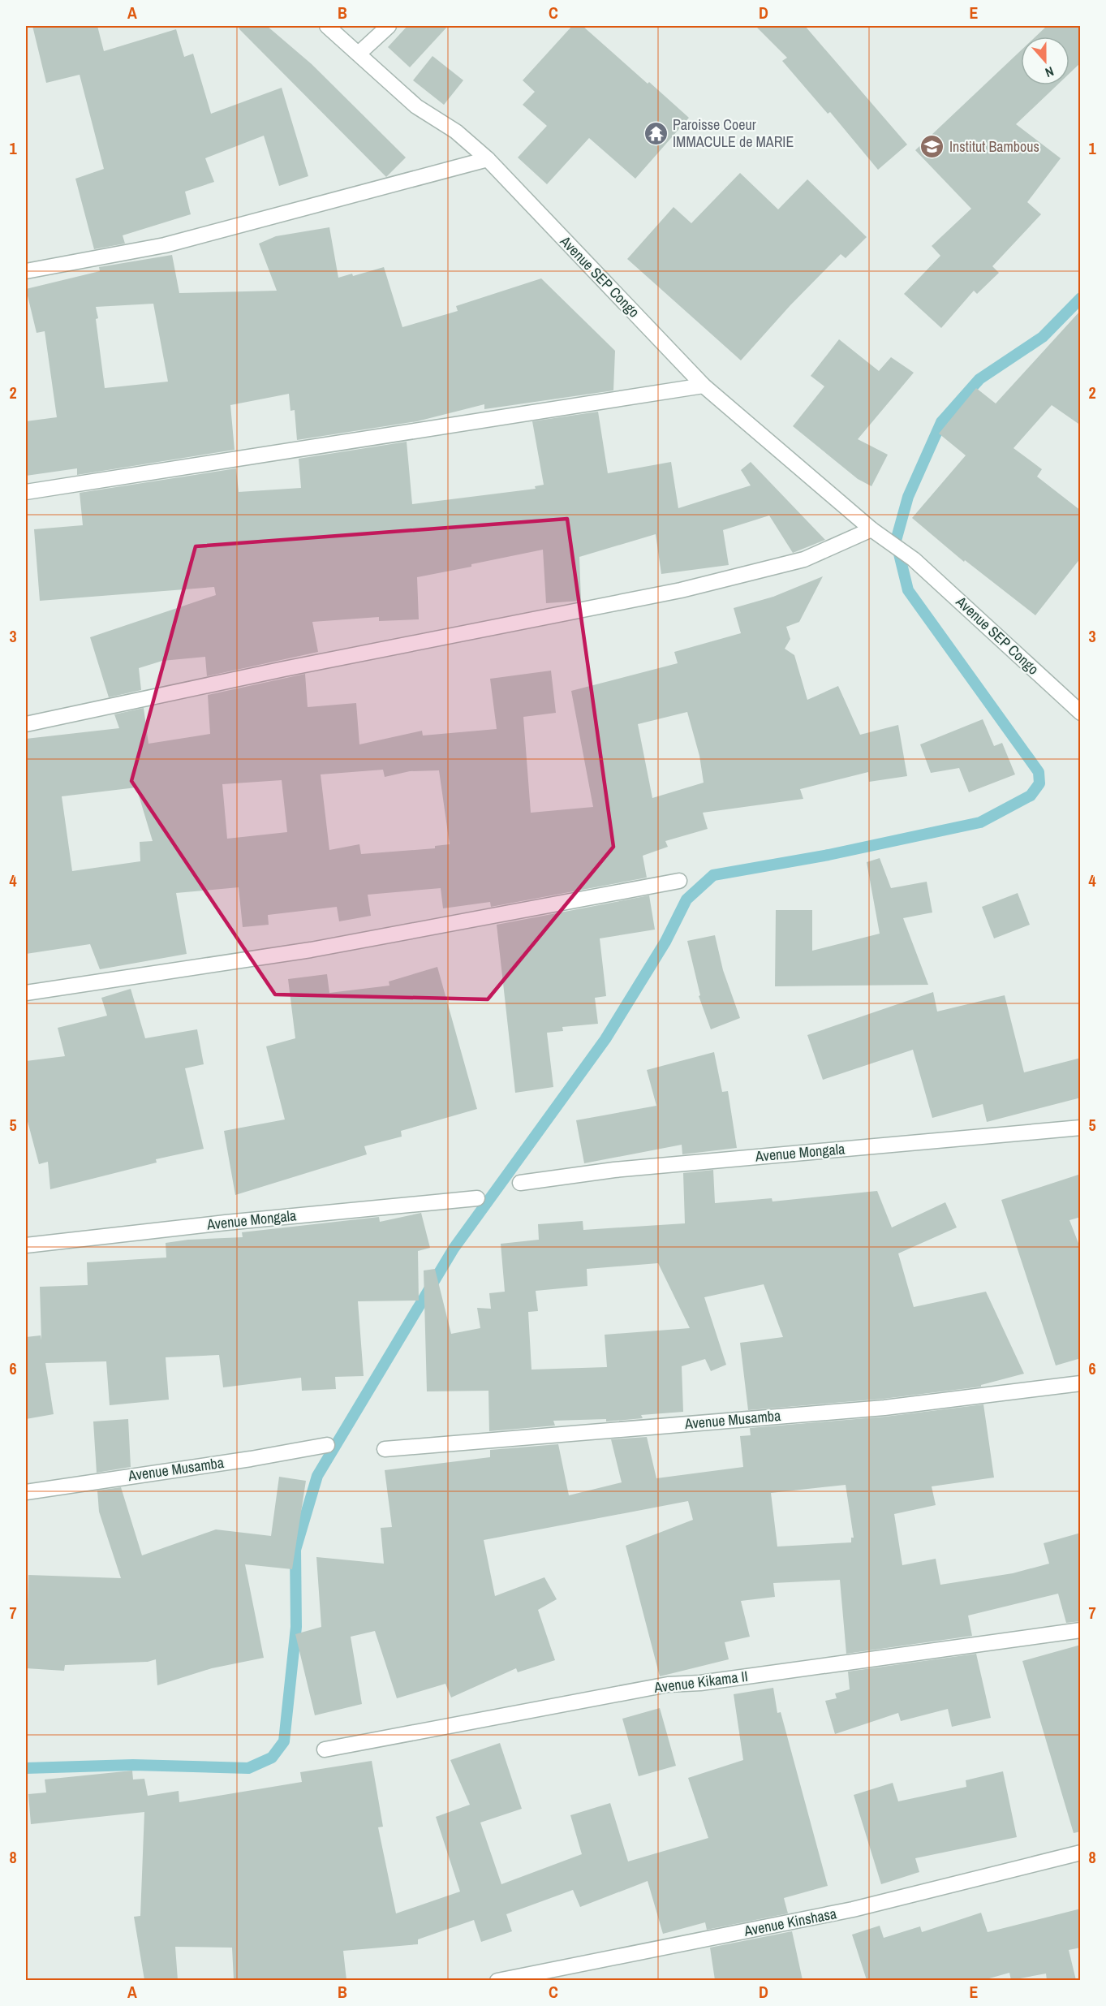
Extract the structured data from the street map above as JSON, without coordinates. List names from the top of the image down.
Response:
{
  "streets": {
    "street": [
      "Avenue SEP Congo",
      "Avenue Mongala",
      "Avenue Musamba",
      "Avenue Kikama II",
      "Avenue Kinshasa"
    ]
  },
  "places": {
    "temple": ["Paroisse Coeur IMMACULE de MARIE"],
    "school or university": ["Institut Bambous"]
  },
  "north": "bottom",
  "grid": {
    "columns": [
      "A",
      "B",
      "C",
      "D",
      "E"
    ],
    "rows": [
      "1",
      "2",
      "3",
      "4",
      "5",
      "6",
      "7",
      "8"
    ]
  }
}
